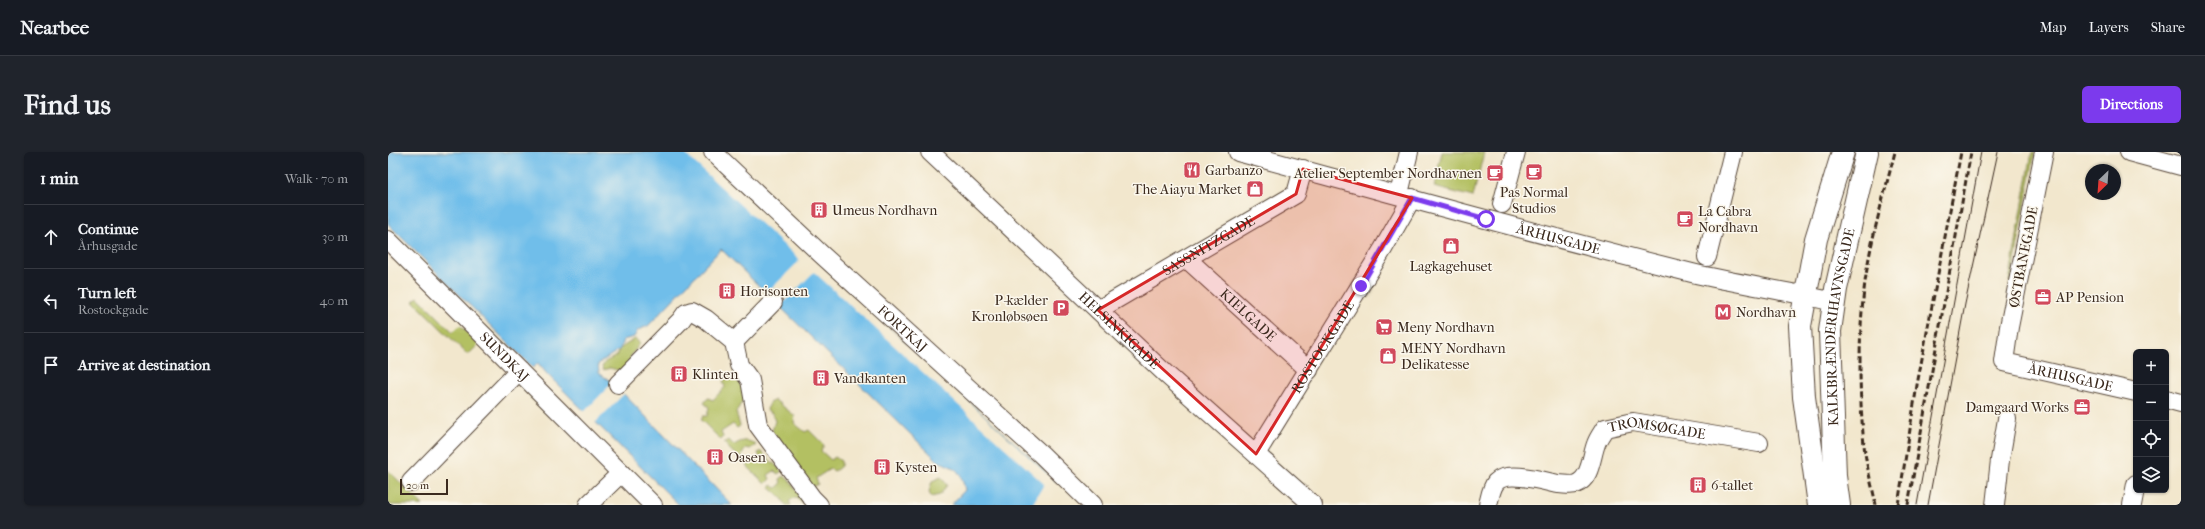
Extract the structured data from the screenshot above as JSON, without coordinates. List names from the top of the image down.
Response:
{
  "streets": {
    "main road": ["KALKBRÆNDERIHAVNSGADE"],
    "street": [
      "ÅRHUSGADE",
      "SASSNITZGADE",
      "ØSTBANEGADE",
      "KIELGADE",
      "FORTKAJ",
      "HELSINKIGADE",
      "ROSTOCKGADE",
      "SUNDKAJ",
      "TROMSØGADE"
    ]
  },
  "crossings": [
    ["ÅRHUSGADE", "SASSNITZGADE"],
    ["ÅRHUSGADE", "ØSTBANEGADE"],
    ["ÅRHUSGADE", "KALKBRÆNDERIHAVNSGADE"],
    ["ÅRHUSGADE", "ROSTOCKGADE"],
    ["SASSNITZGADE", "KIELGADE"],
    ["SASSNITZGADE", "HELSINKIGADE"],
    ["KIELGADE", "ROSTOCKGADE"],
    ["HELSINKIGADE", "ROSTOCKGADE"]
  ],
  "places": {
    "restaurant": ["Garbanzo"],
    "cafe": ["Pas Normal Studios", "Atelier September Nordhavnen", "La Cabra Nordhavn"],
    "shop": ["The Aiayu Market", "Lagkagehuset", "MENY Nordhavn Delikatesse"],
    "building": [
      "Umeus Nordhavn",
      "Horisonten",
      "Klinten",
      "Vandkanten",
      "Oasen",
      "Kysten",
      "6-tallet"
    ],
    "office": ["AP Pension", "Damgaard Works"],
    "parking": ["P-kælder Kronløbsøen"],
    "metro station": ["Nordhavn"],
    "supermarket": ["Meny Nordhavn"]
  },
  "scale_bar": "20 m",
  "north": "bottom left",
  "page": {
    "header": "Nearbee",
    "nav": ["Map", "Layers", "Share"],
    "buttons": "Directions",
    "title": "Find us",
    "heading": ["1 min", "Walk · 70 m"],
    "list": [
      ["Continue", "Århusgade", "30 m"],
      ["Turn left", "Rostockgade", "40 m"],
      "Arrive at destination"
    ],
    "map_buttons": ["+", "−"],
    "scale": "20 m"
  }
}
